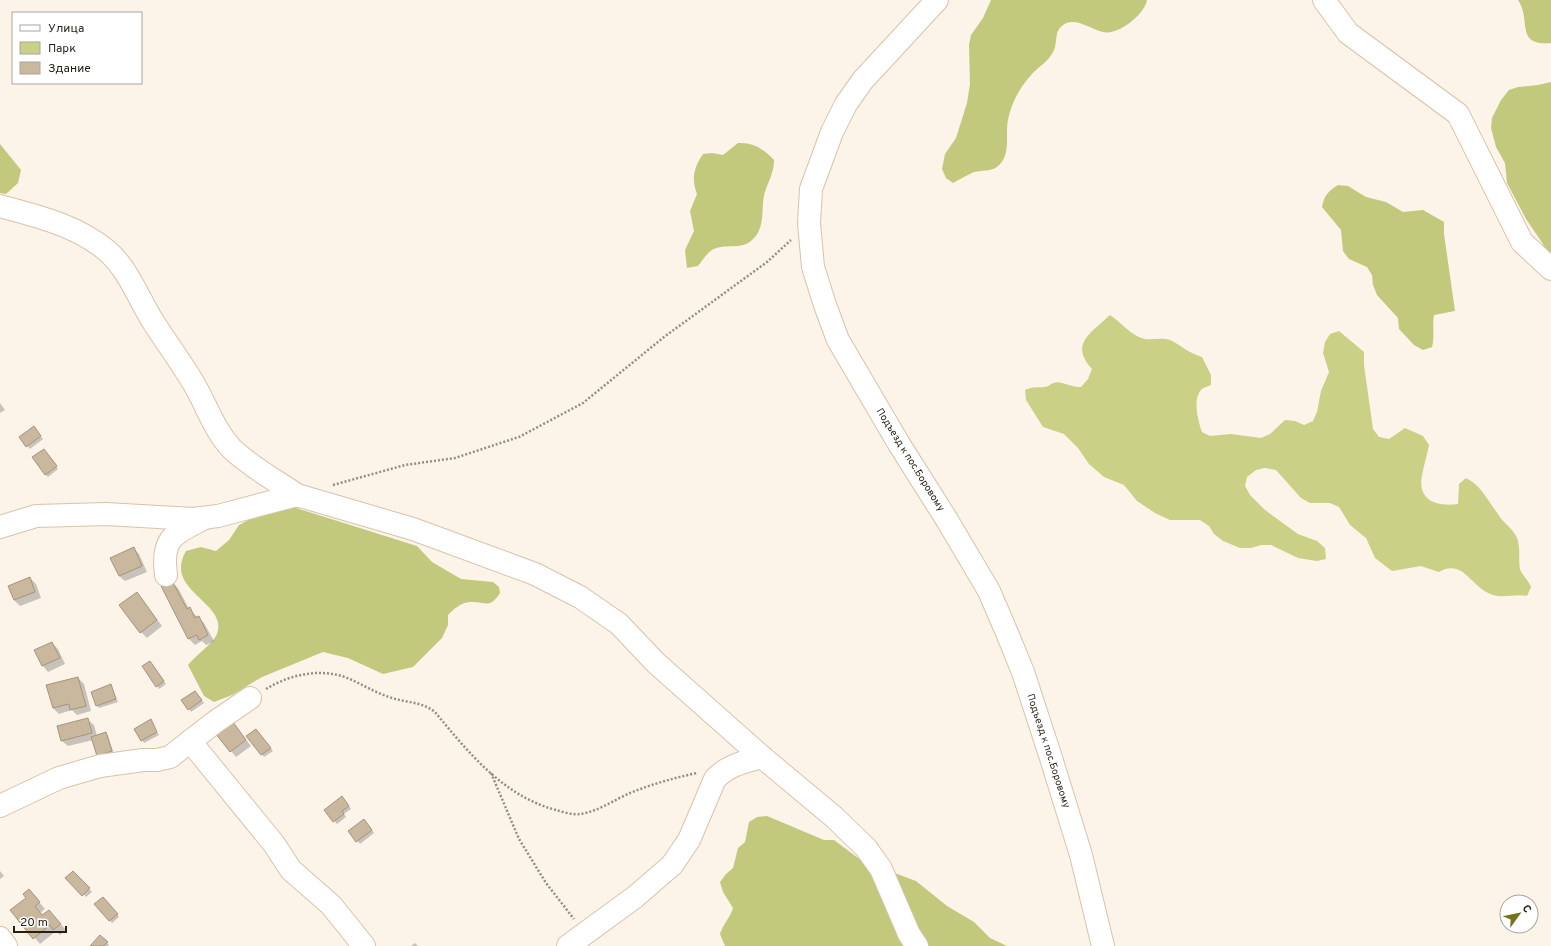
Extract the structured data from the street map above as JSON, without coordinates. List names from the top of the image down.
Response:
{
  "streets": {
    "street": ["Подъезд к пос.Боровому"]
  },
  "legend": ["Улица", "Парк", "Здание"],
  "scale_bar": "20 m",
  "north": "top right"
}
